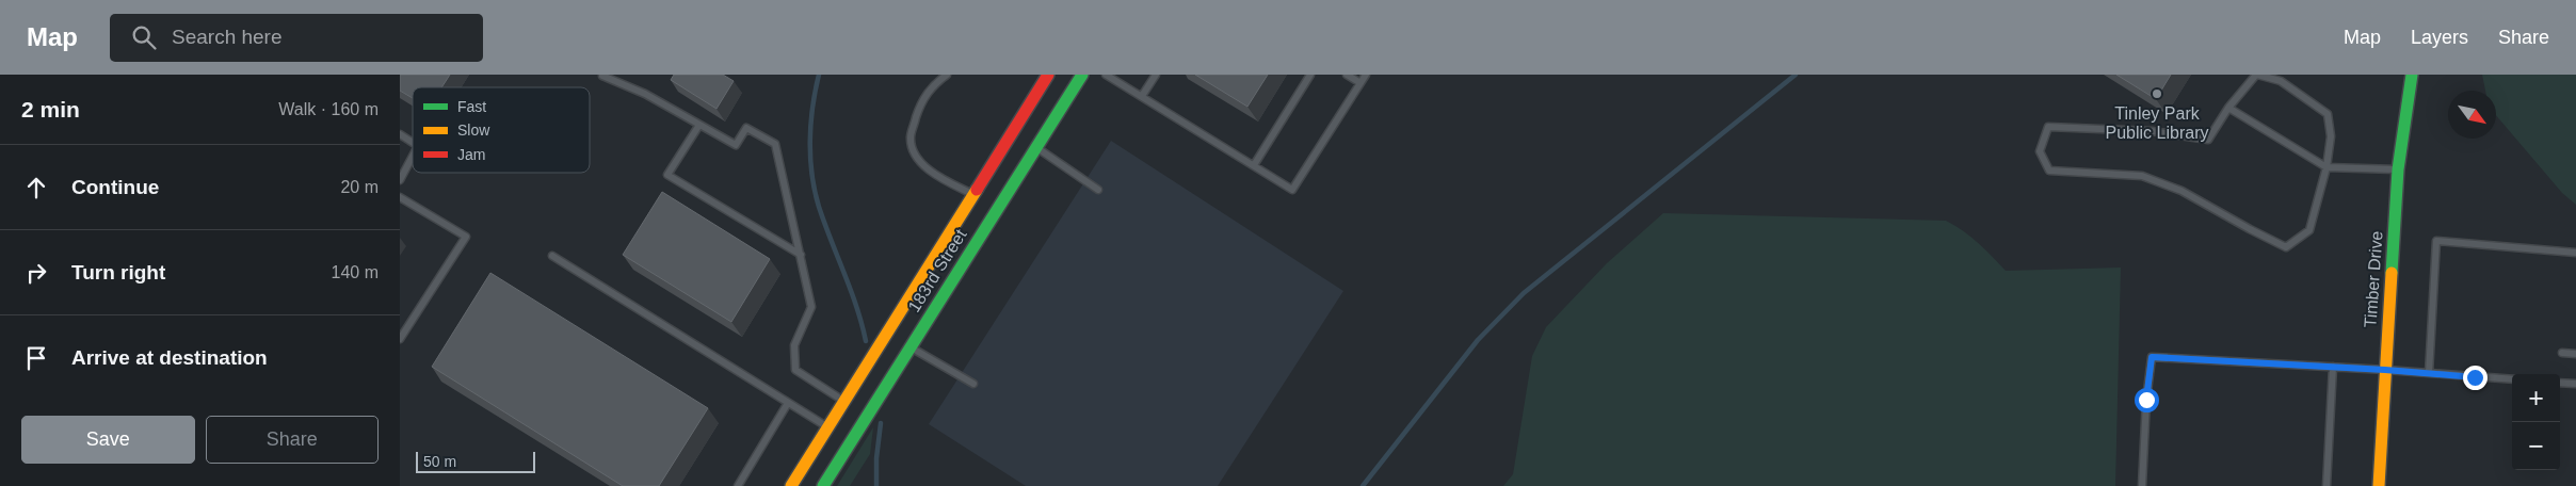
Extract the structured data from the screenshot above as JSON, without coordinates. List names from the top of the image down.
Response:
{
  "streets": {
    "street": ["183rd Street", "Timber Drive"]
  },
  "places": ["Tinley Park Public Library"],
  "legend": ["Fast", "Slow", "Jam"],
  "scale_bar": "50 m",
  "north": "bottom right",
  "page": {
    "header": "Map",
    "search": "Search here",
    "nav": ["Map", "Layers", "Share"],
    "heading": ["2 min", "Walk · 160 m"],
    "list": [
      ["Continue", "20 m"],
      ["Turn right", "140 m"],
      "Arrive at destination"
    ],
    "map_buttons": ["+", "−"],
    "buttons": ["Save", "Share"],
    "scale": "50 m"
  }
}
